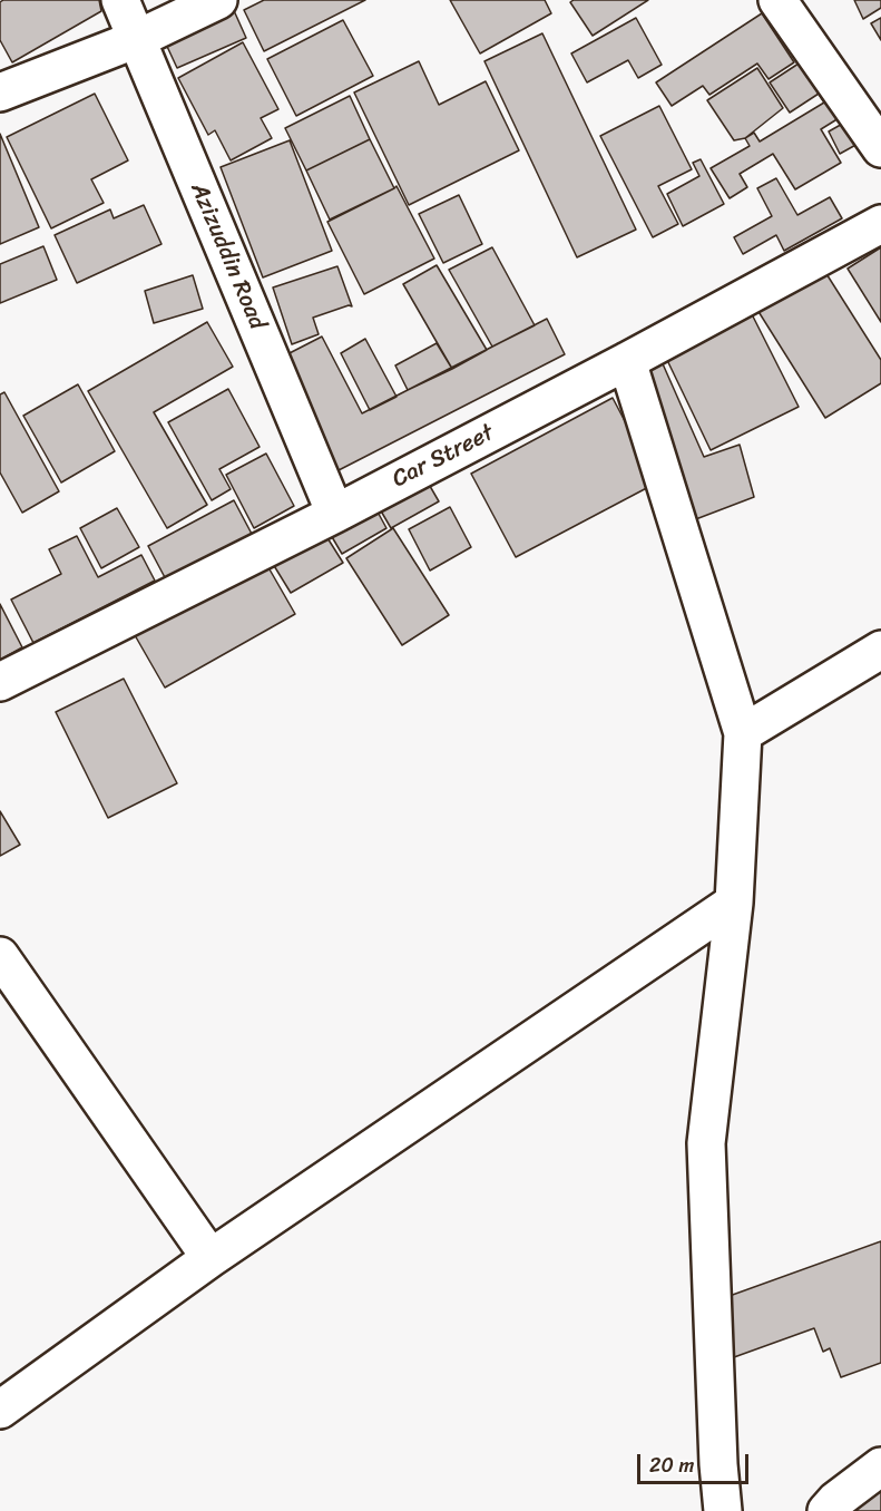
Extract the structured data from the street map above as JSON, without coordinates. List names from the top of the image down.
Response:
{
  "streets": {
    "street": ["Azizuddin Road", "Car Street"]
  },
  "crossings": [
    ["Azizuddin Road", "Car Street"]
  ],
  "scale_bar": "20 m"
}
